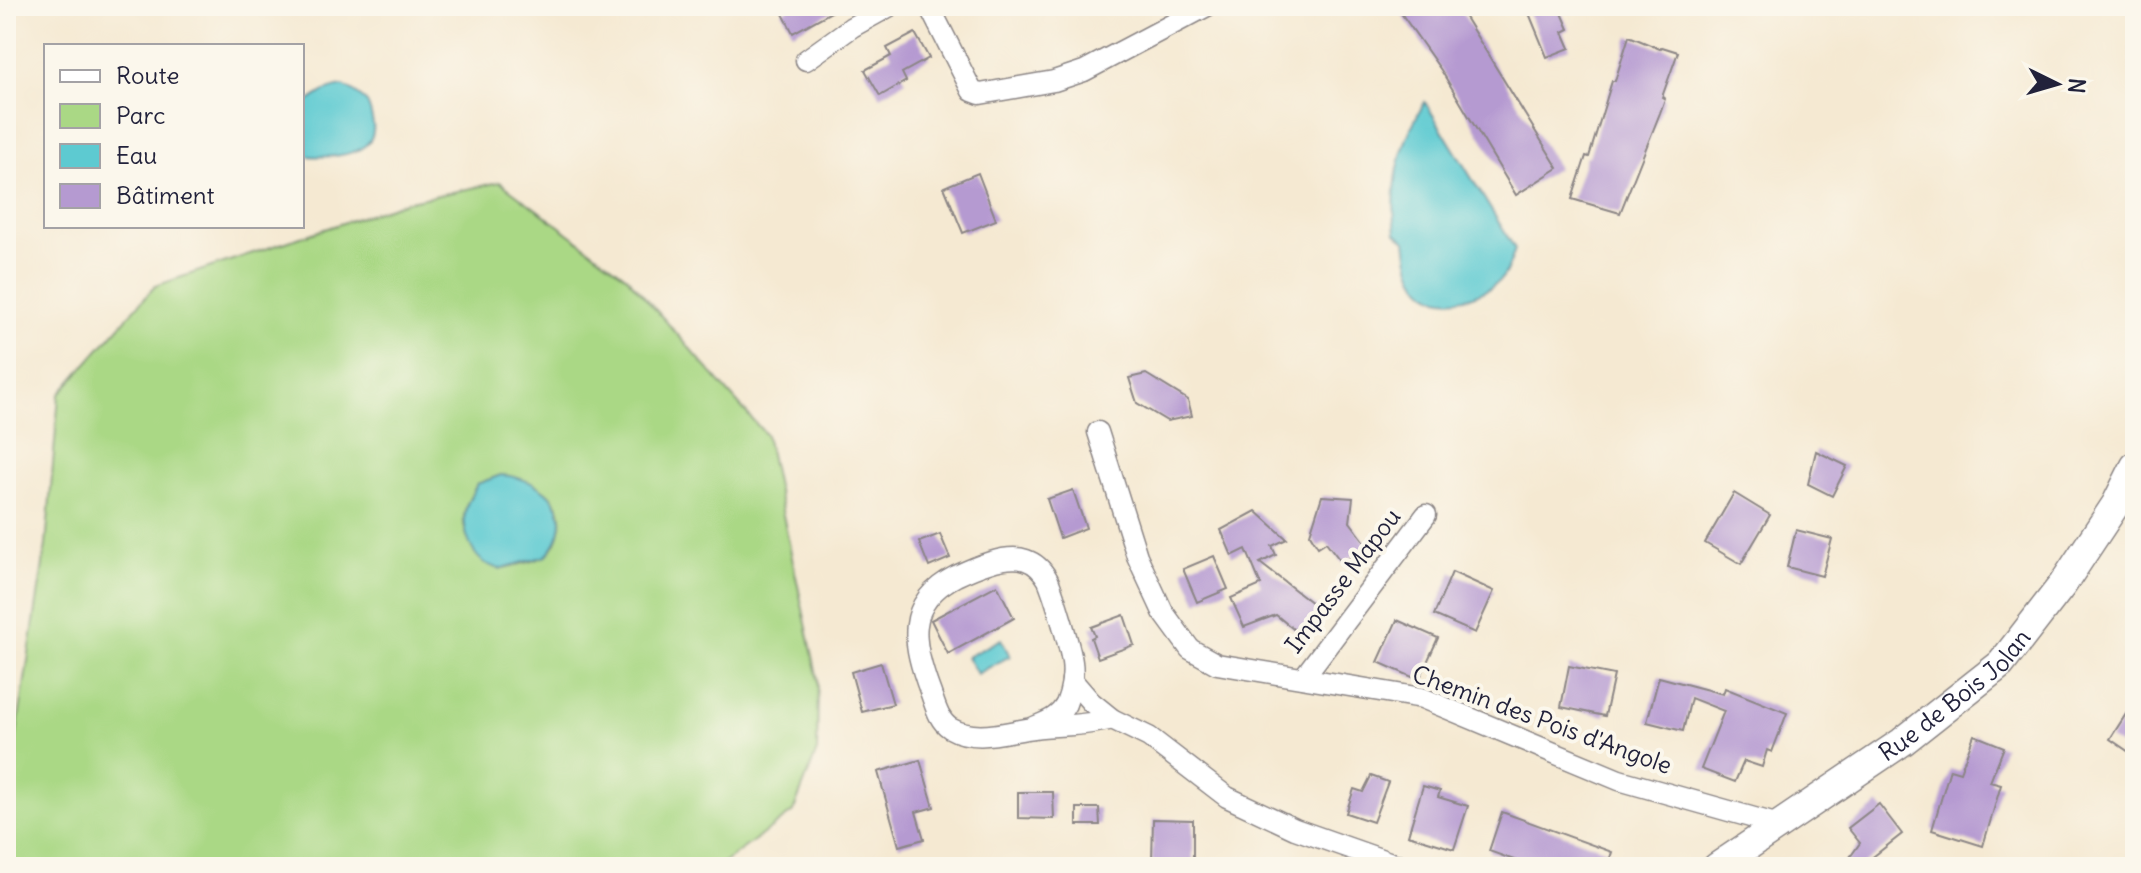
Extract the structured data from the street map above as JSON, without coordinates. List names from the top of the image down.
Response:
{
  "streets": {
    "street": ["Impasse Mapou", "Rue de Bois Jolan", "Chemin des Pois d'Angole"]
  },
  "crossings": [
    ["Impasse Mapou", "Chemin des Pois d'Angole"],
    ["Rue de Bois Jolan", "Chemin des Pois d'Angole"]
  ],
  "legend": [
    "Route",
    "Parc",
    "Eau",
    "Bâtiment"
  ],
  "north": "right"
}
